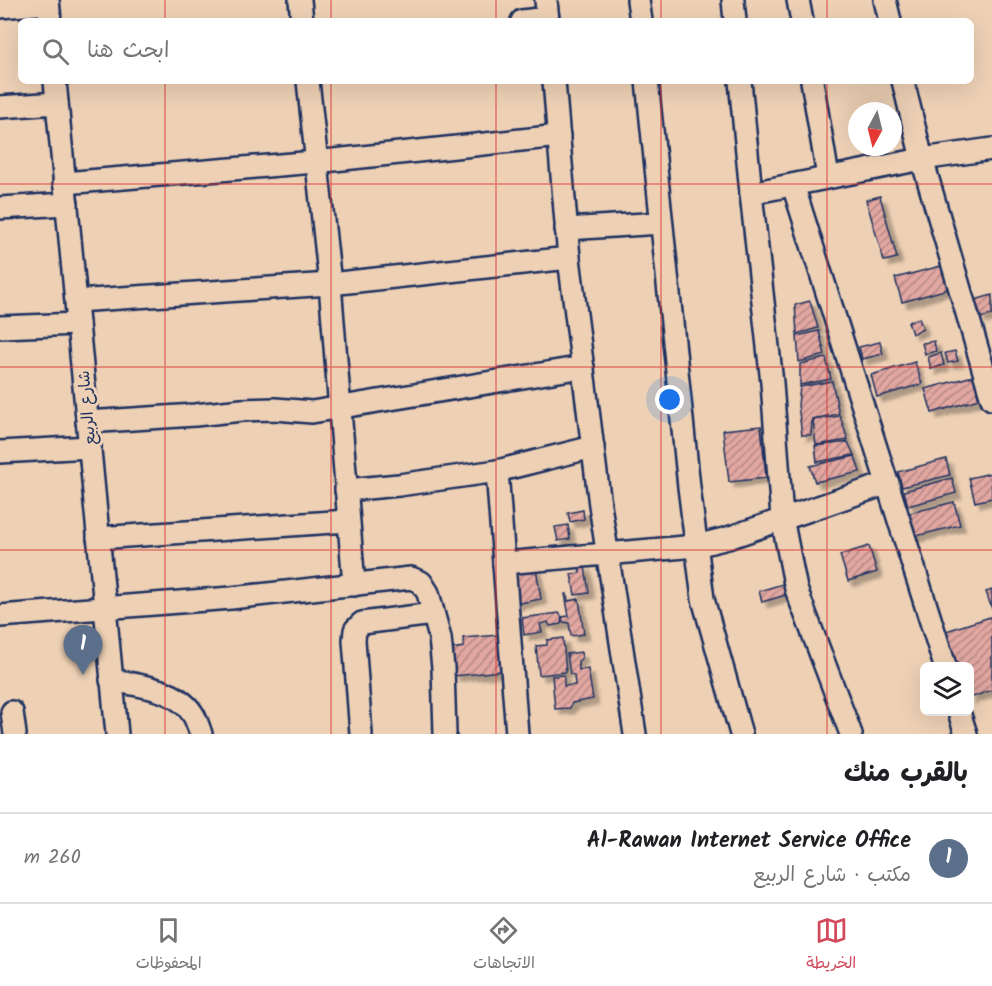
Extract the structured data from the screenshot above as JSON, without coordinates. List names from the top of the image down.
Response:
{
  "streets": {
    "street": ["شارع الربيع"]
  },
  "north": "bottom",
  "page": {
    "search": "ابحث هنا",
    "pins": "1",
    "heading": "بالقرب منك",
    "list": [
      {
        "mark": "1",
        "name": "Al-Rawan Internet Service Office",
        "note": "مكتب · شارع الربيع",
        "value": "260 m"
      }
    ],
    "nav": ["الخريطة", "الاتجاهات", "المحفوظات"]
  }
}
